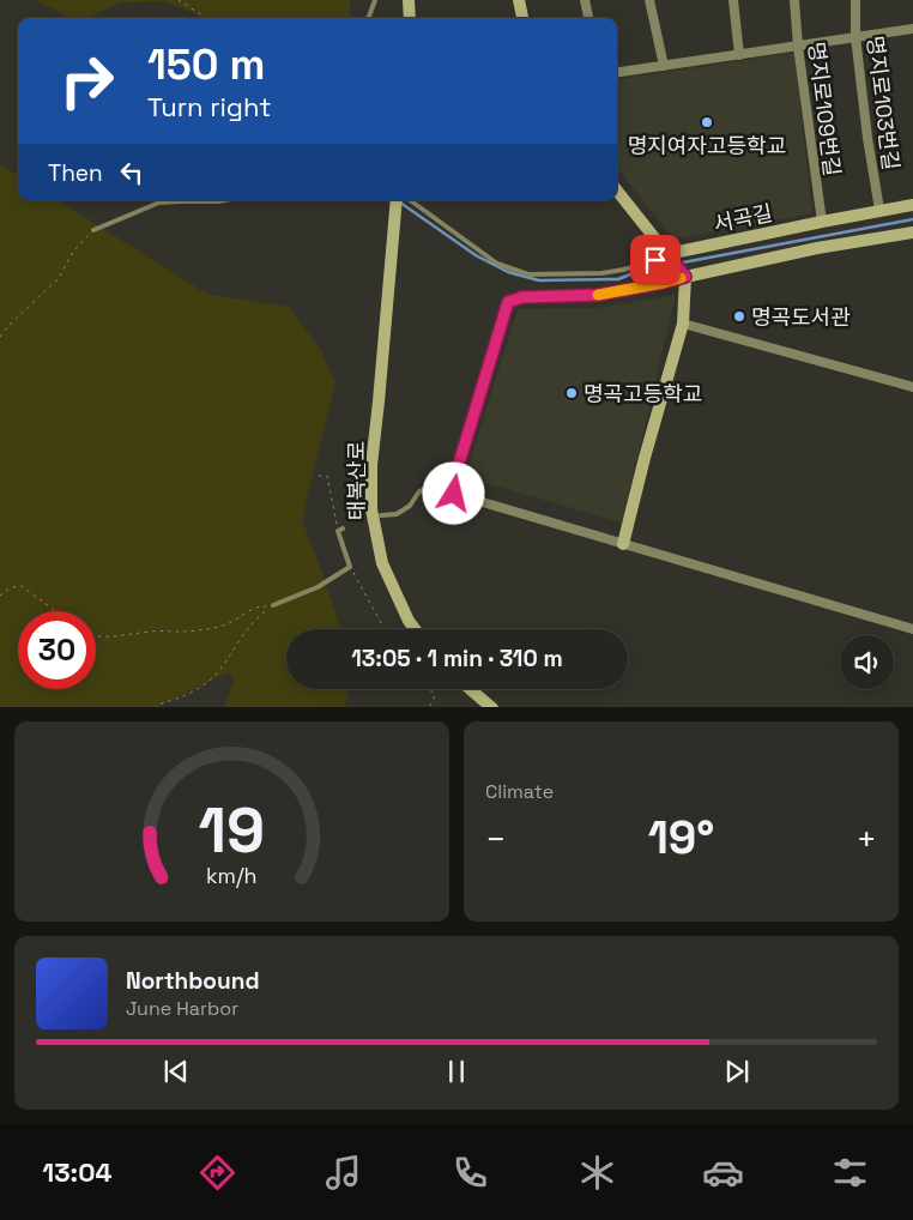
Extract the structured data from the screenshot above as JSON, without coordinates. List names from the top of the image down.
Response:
{
  "streets": {
    "street": [
      "명지로103번길",
      "명지로109번길",
      "서곡길",
      "태복산로"
    ]
  },
  "crossings": [
    ["명지로103번길", "서곡길"],
    ["명지로109번길", "서곡길"]
  ],
  "places": ["명지여자고등학교", "명곡도서관", "명곡고등학교"],
  "page": {
    "turn": ["150 m", "Turn right"],
    "then": "Then",
    "limit": "30",
    "trip": "13:05 · 1 min · 310 m",
    "tile": "Climate",
    "heat": ["−", "19°", "+"],
    "song": ["Northbound", "June Harbor"],
    "tabs": "13:04",
    "gauge": ["19", "km/h"]
  }
}
